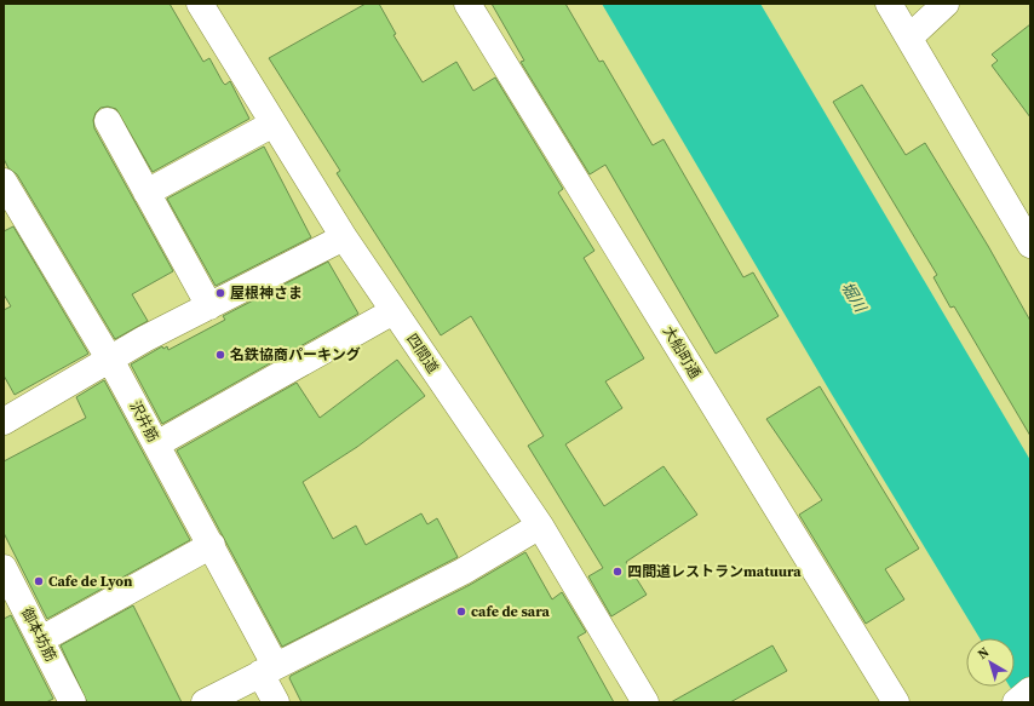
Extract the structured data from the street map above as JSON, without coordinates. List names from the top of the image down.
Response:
{
  "streets": {
    "street": [
      "大船町通",
      "四間道",
      "沢井筋",
      "御本坊筋"
    ]
  },
  "water": ["堀川"],
  "places": [
    "屋根神さま",
    "名鉄協商パーキング",
    "四間道レストランmatuura",
    "Cafe de Lyon",
    "cafe de sara"
  ],
  "north": "top left"
}
